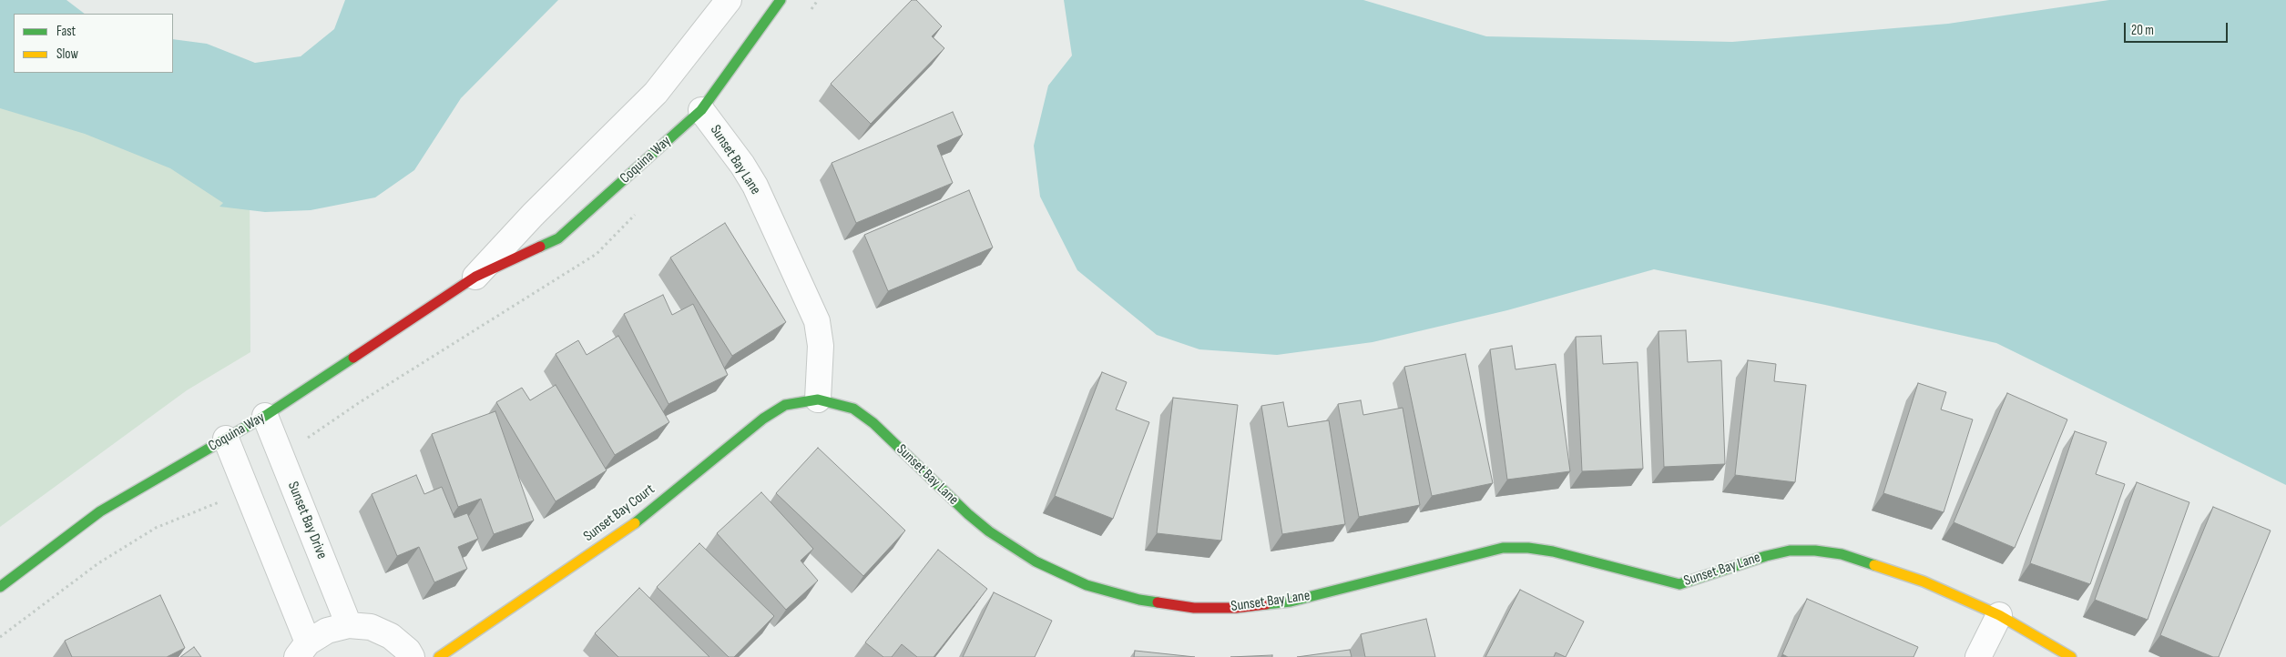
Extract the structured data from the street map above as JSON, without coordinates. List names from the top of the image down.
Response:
{
  "streets": {
    "street": [
      "Coquina Way",
      "Sunset Bay Lane",
      "Sunset Bay Court",
      "Sunset Bay Drive"
    ]
  },
  "crossings": [
    ["Coquina Way", "Sunset Bay Lane"],
    ["Coquina Way", "Sunset Bay Drive"],
    ["Sunset Bay Lane", "Sunset Bay Court"]
  ],
  "legend": ["Fast", "Slow"],
  "scale_bar": "20 m"
}
